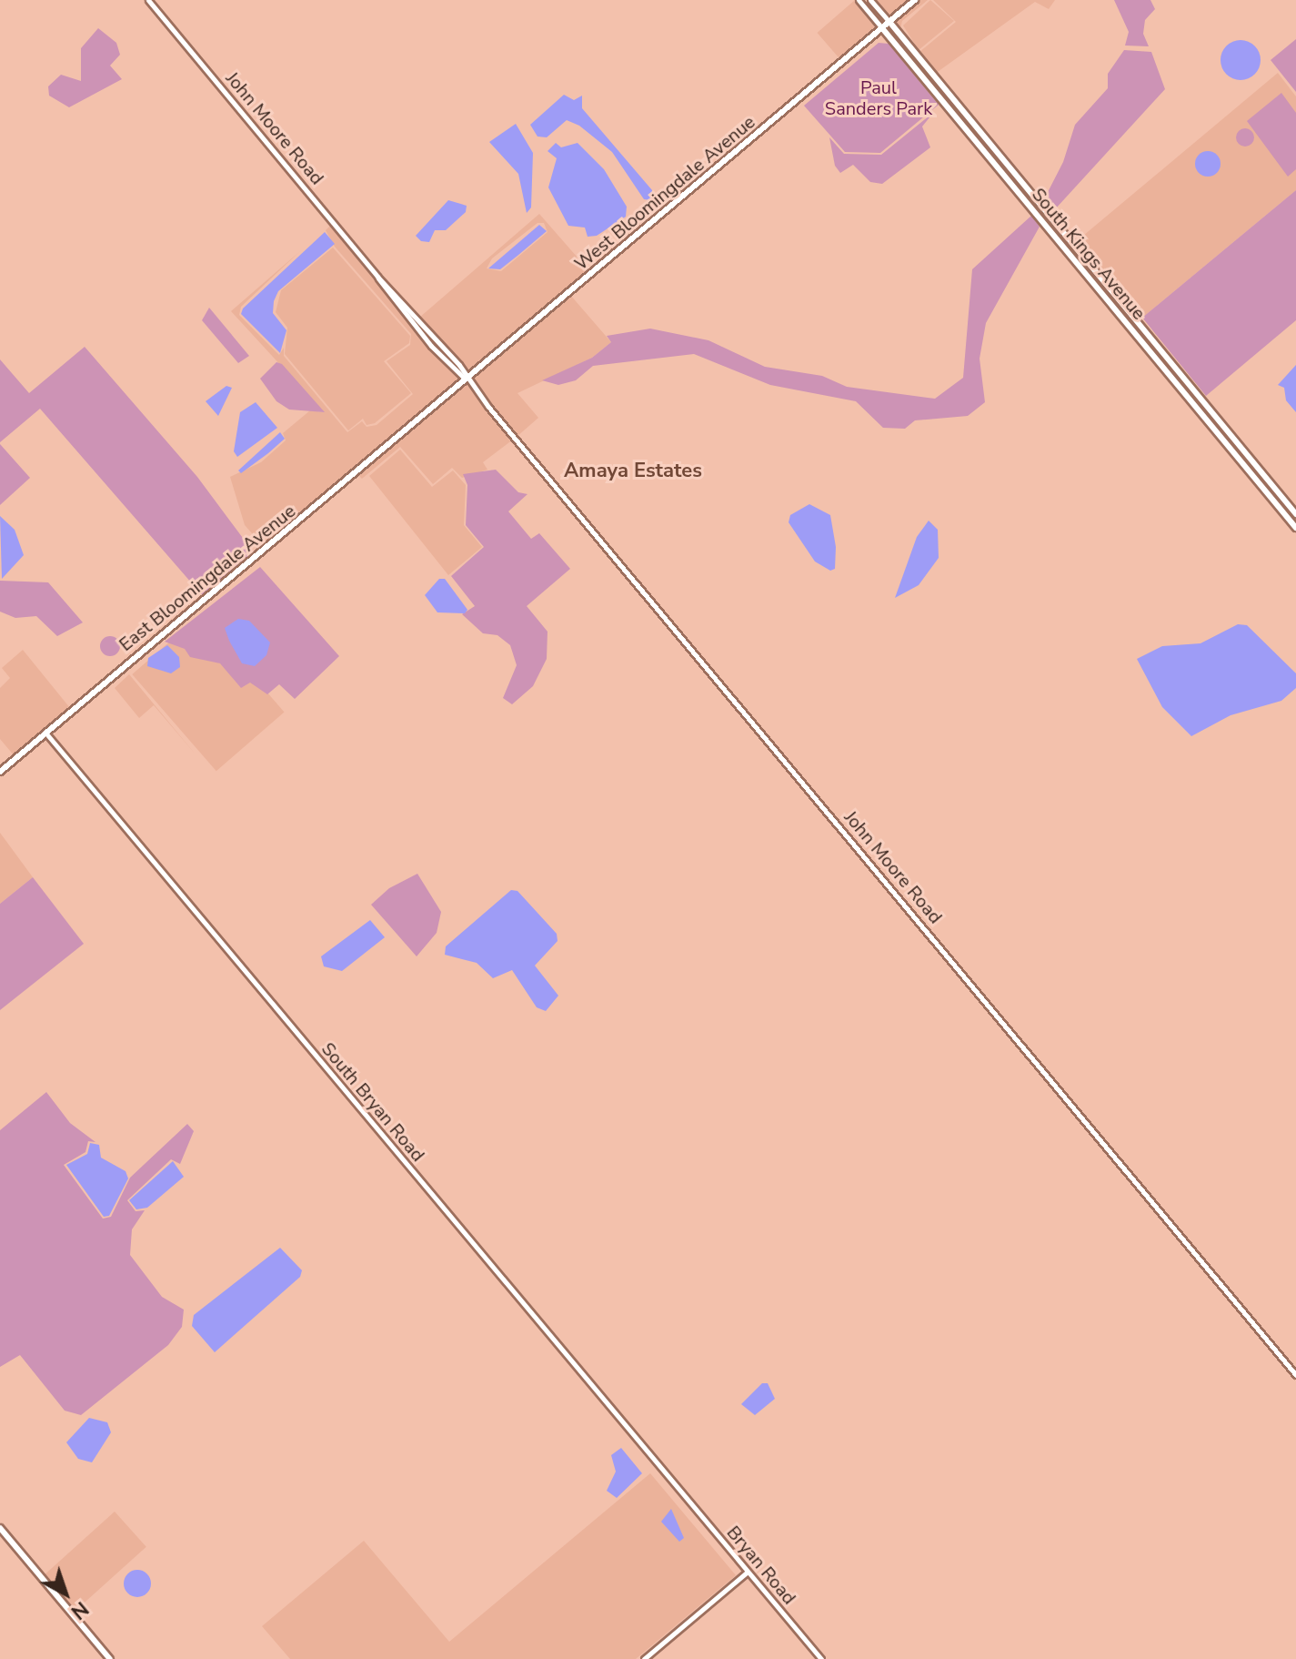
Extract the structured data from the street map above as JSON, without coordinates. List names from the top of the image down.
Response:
{
  "streets": {
    "main road": ["West Bloomingdale Avenue", "South Kings Avenue", "East Bloomingdale Avenue"],
    "street": ["John Moore Road", "South Bryan Road", "Bryan Road"]
  },
  "crossings": [
    ["John Moore Road", "West Bloomingdale Avenue"],
    ["West Bloomingdale Avenue", "South Kings Avenue"],
    ["West Bloomingdale Avenue", "East Bloomingdale Avenue"],
    ["East Bloomingdale Avenue", "South Bryan Road"],
    ["South Bryan Road", "Bryan Road"]
  ],
  "districts": ["Amaya Estates"],
  "parks": ["Paul Sanders Park"],
  "north": "bottom right"
}
